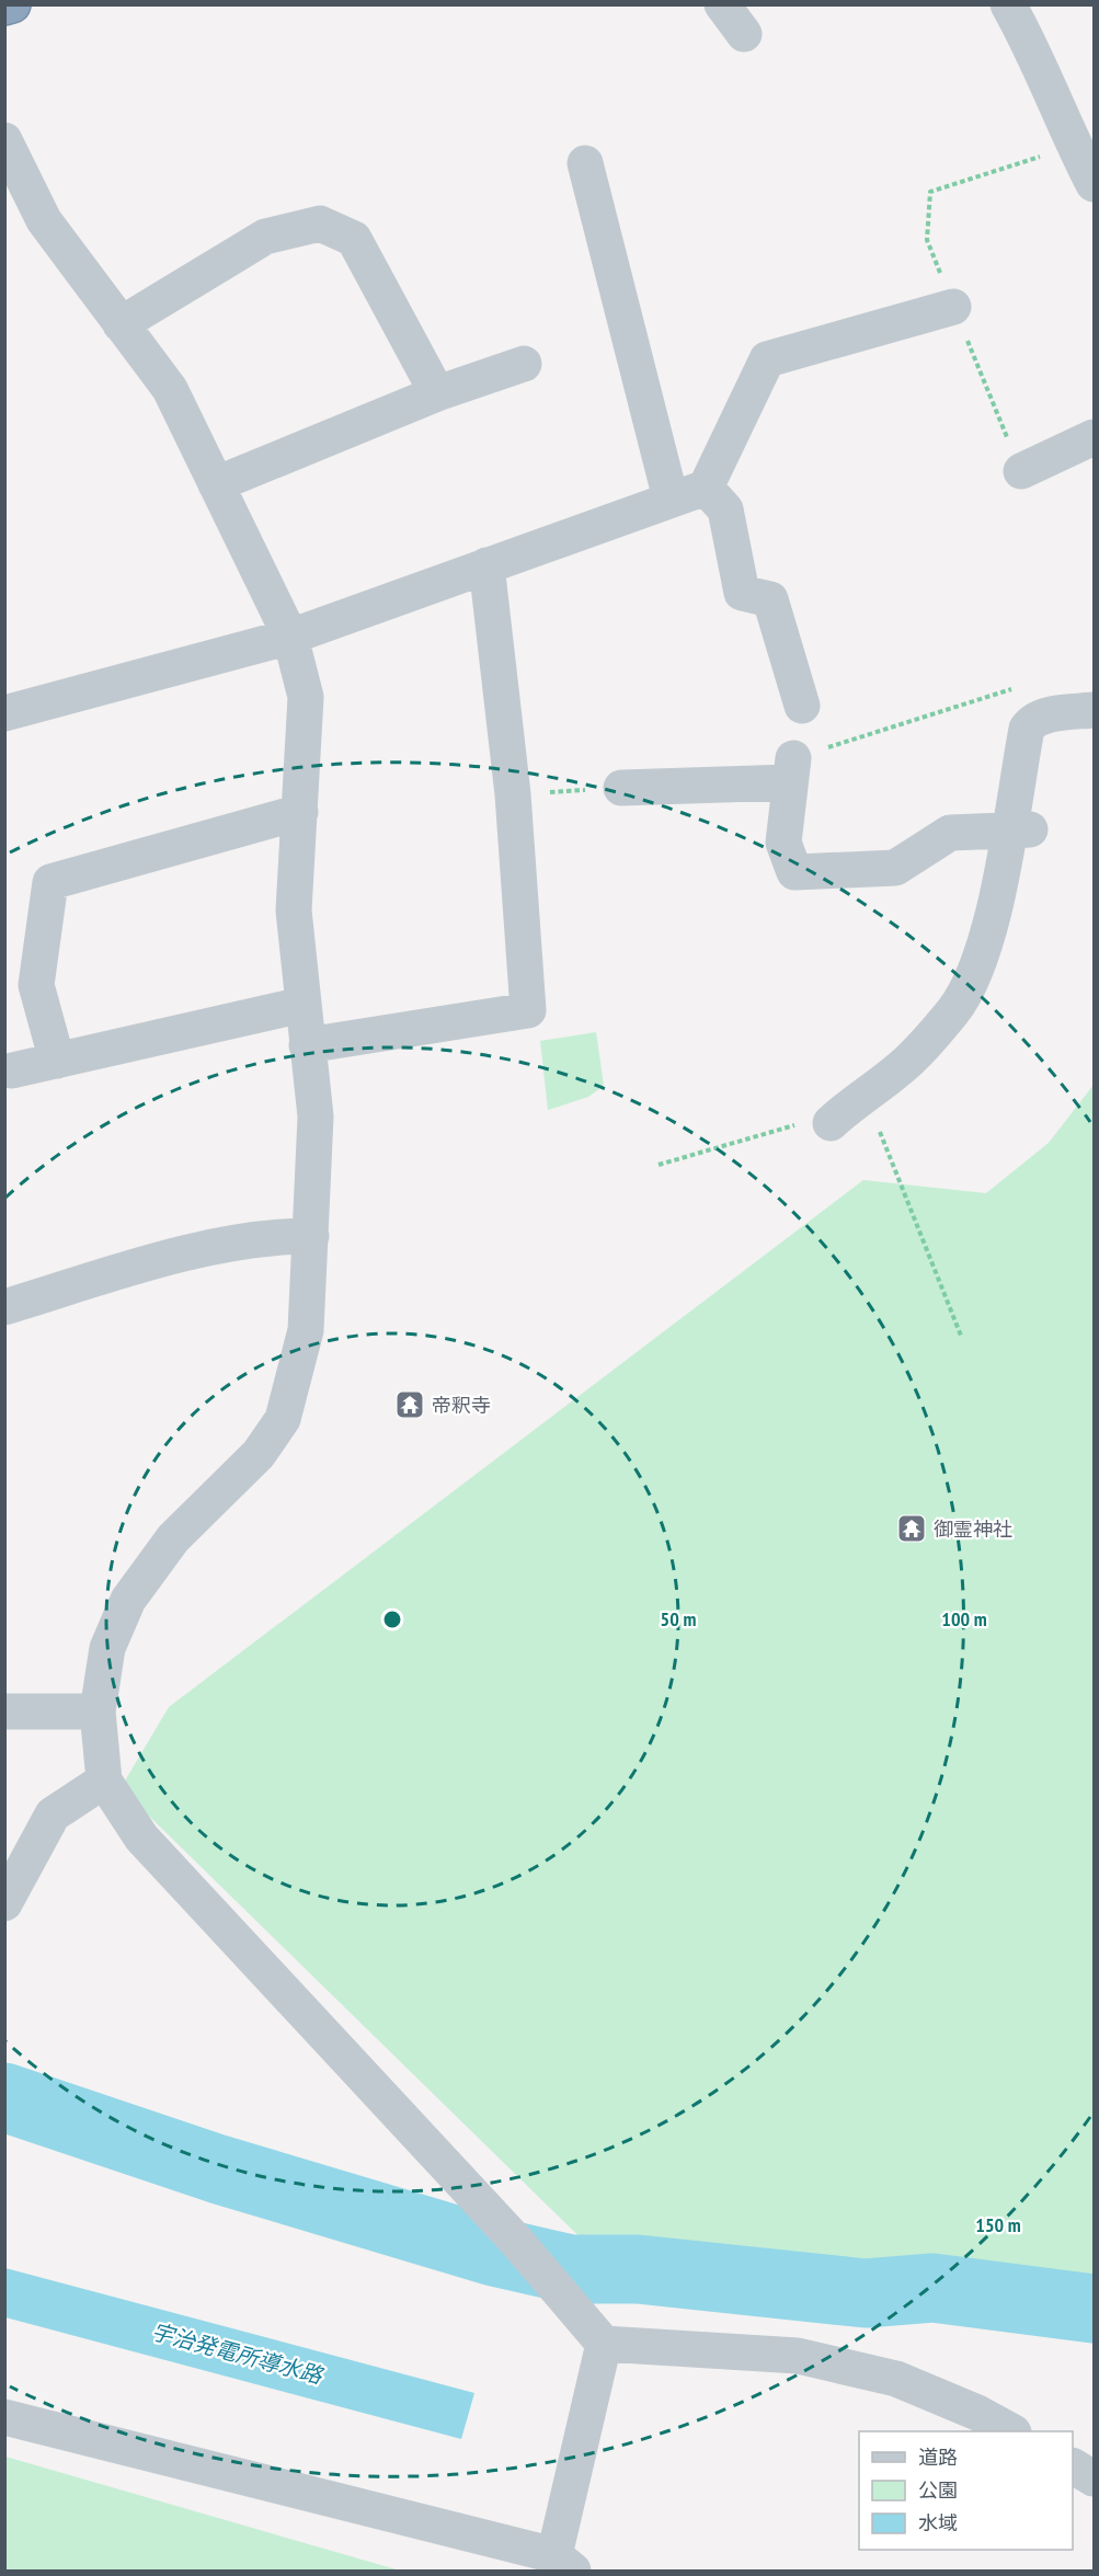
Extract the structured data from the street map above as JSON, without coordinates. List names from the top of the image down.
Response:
{
  "water": ["宇治発電所導水路"],
  "places": {
    "temple": ["帝釈寺", "御霊神社"]
  },
  "legend": ["道路", "公園", "水域"],
  "rings": ["50 m", "100 m", "150 m"]
}
